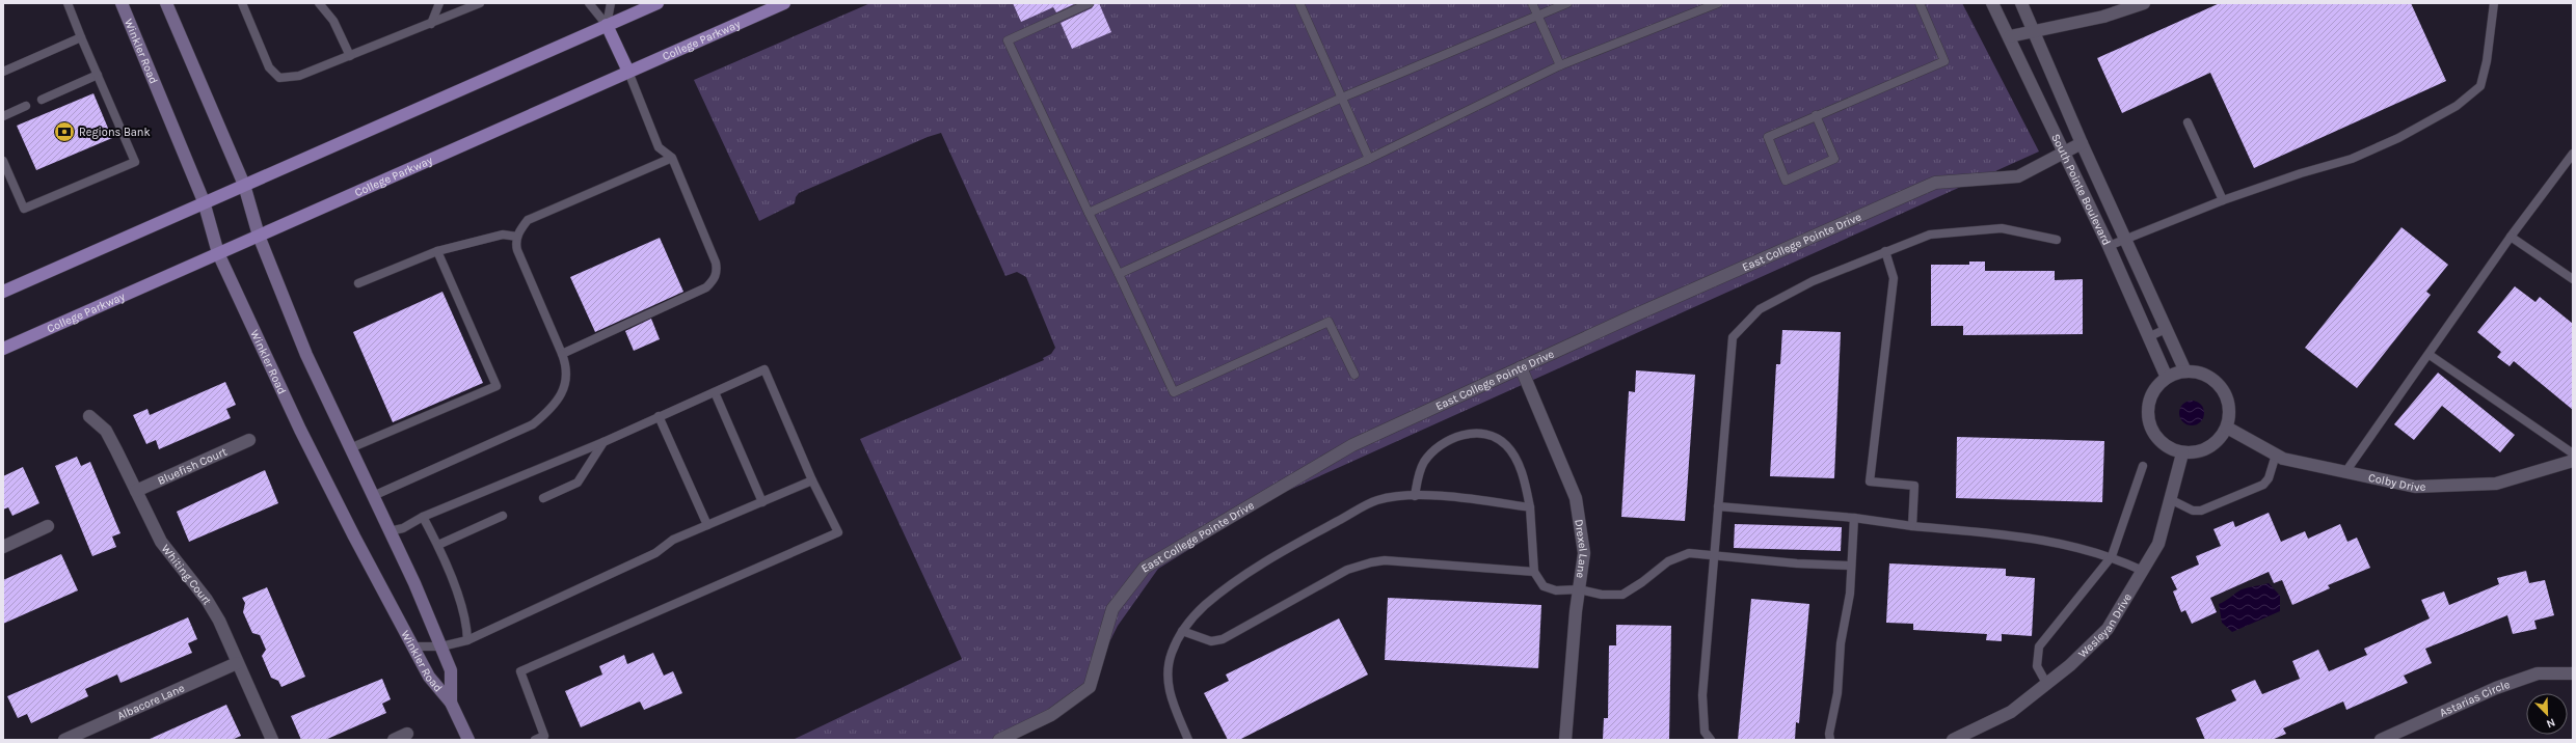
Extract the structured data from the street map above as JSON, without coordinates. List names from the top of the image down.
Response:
{
  "streets": {
    "main road": ["College Parkway"],
    "street": [
      "Winkler Road",
      "South Pointe Boulevard",
      "East College Pointe Drive",
      "Bluefish Court",
      "Colby Drive",
      "Drexel Lane",
      "Whiting Court",
      "Wesleyan Drive",
      "Astarias Circle",
      "Albacore Lane"
    ]
  },
  "crossings": [
    ["College Parkway", "Winkler Road"],
    ["South Pointe Boulevard", "East College Pointe Drive"],
    ["South Pointe Boulevard", "Colby Drive"],
    ["South Pointe Boulevard", "Wesleyan Drive"],
    ["East College Pointe Drive", "Drexel Lane"],
    ["Bluefish Court", "Whiting Court"],
    ["Colby Drive", "Wesleyan Drive"],
    ["Whiting Court", "Albacore Lane"]
  ],
  "places": {
    "bank": ["Regions Bank"]
  },
  "north": "bottom right"
}
